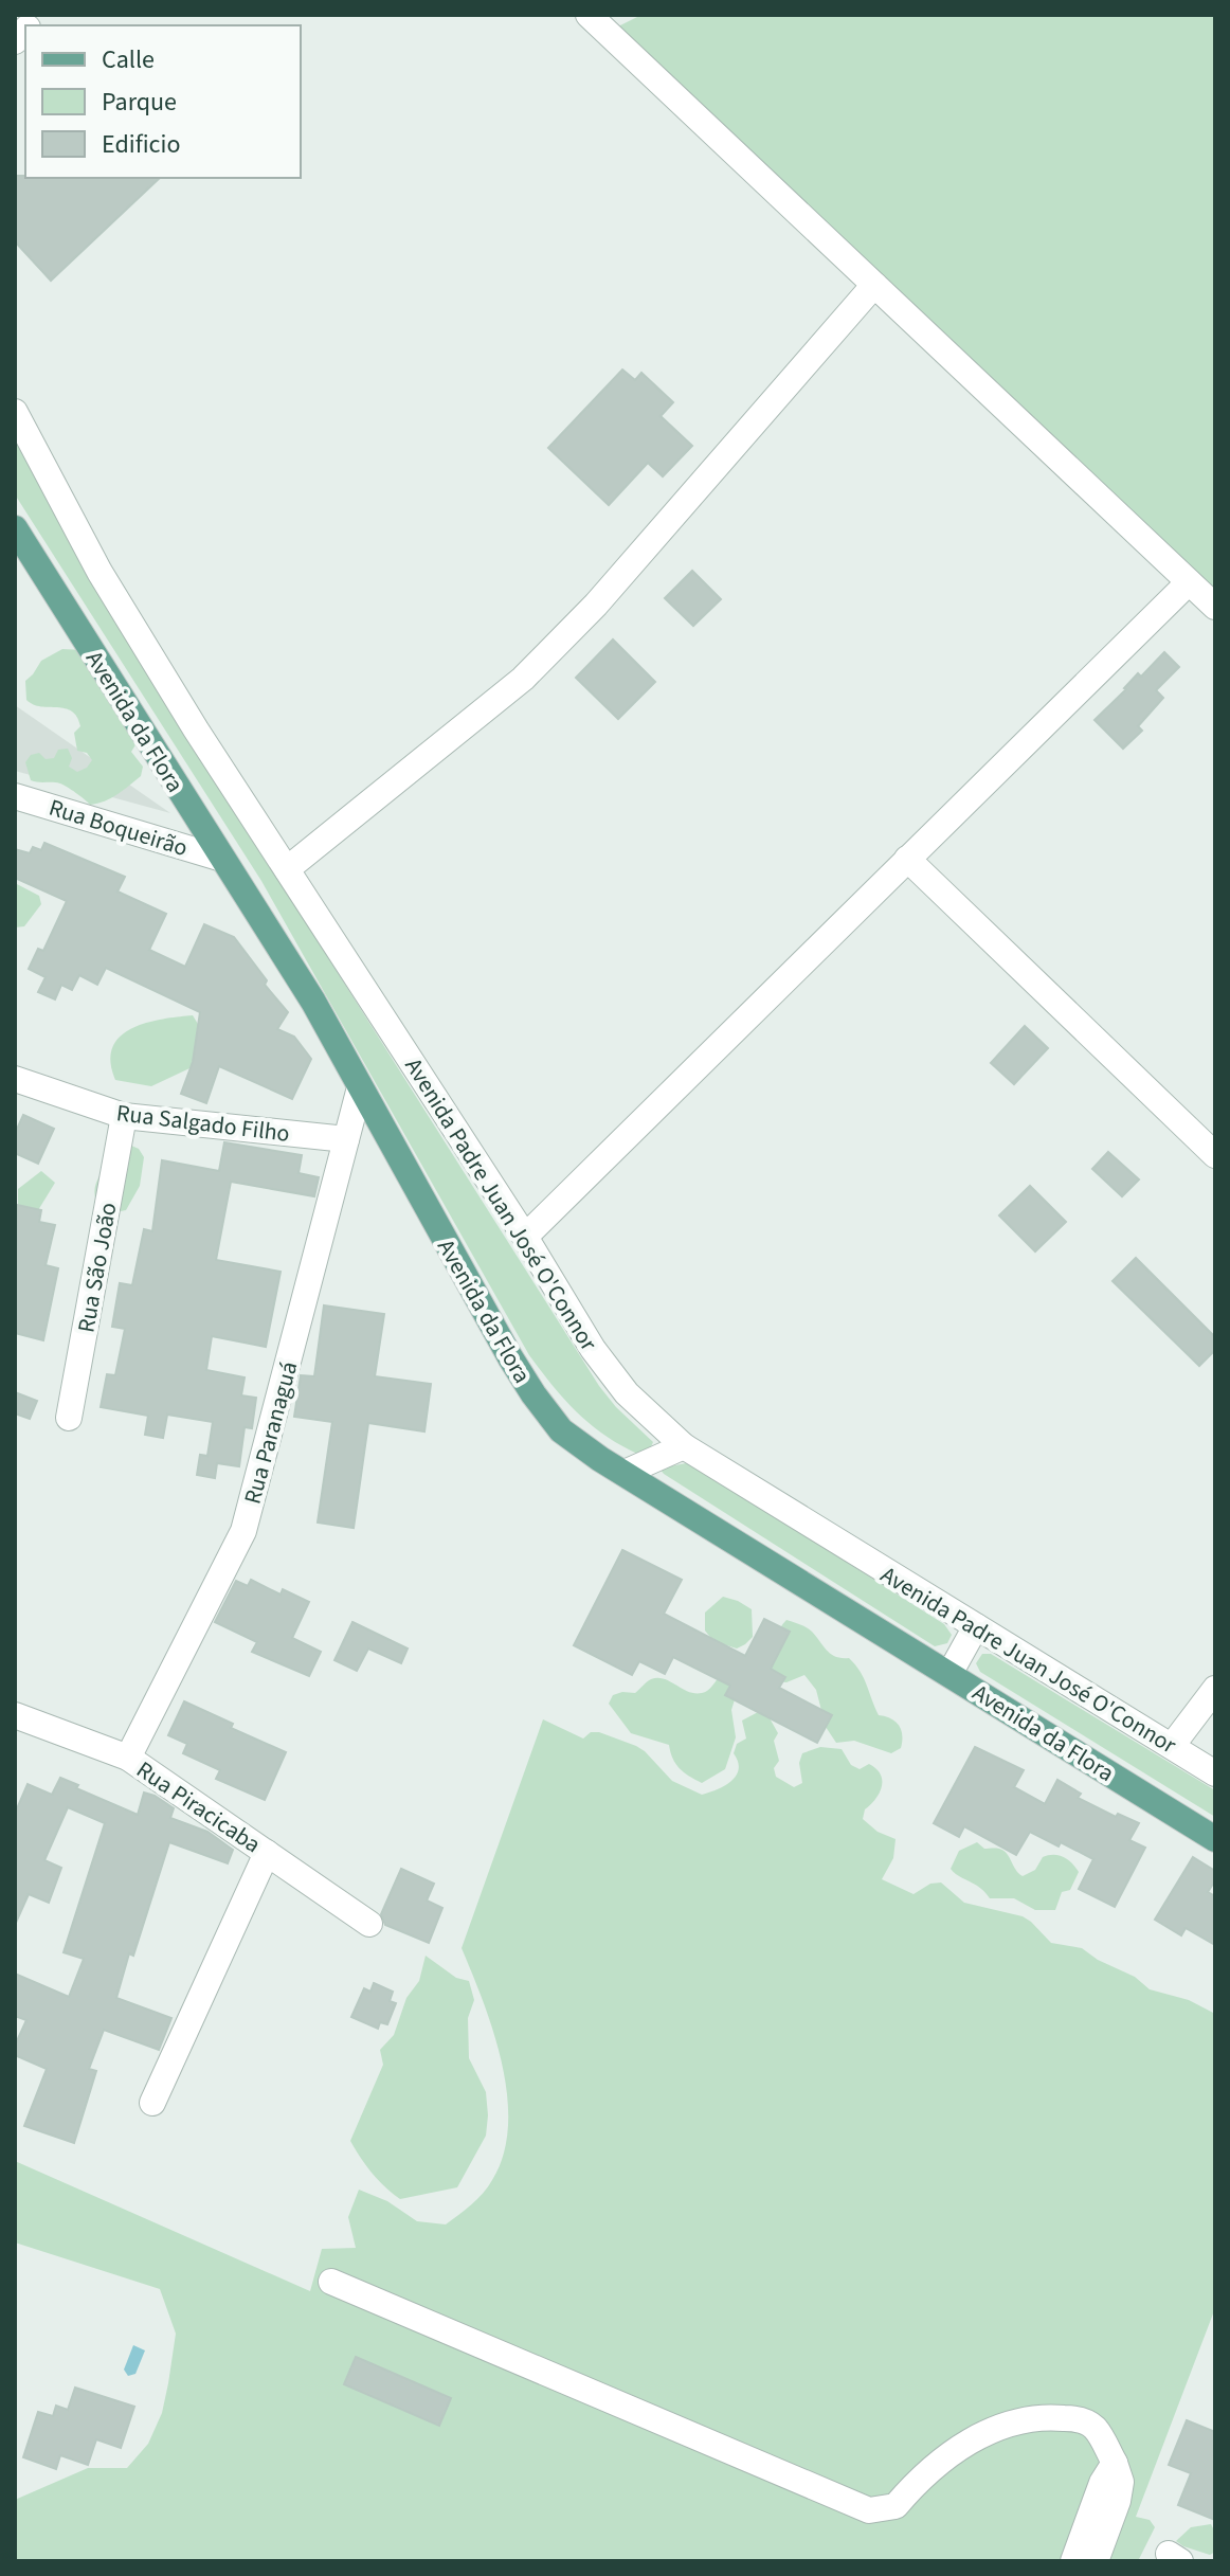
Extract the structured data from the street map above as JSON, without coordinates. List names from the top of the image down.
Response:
{
  "streets": {
    "main road": ["Avenida da Flora"],
    "street": [
      "Rua Boqueirão",
      "Rua Salgado Filho",
      "Avenida Padre Juan José O'Connor",
      "Rua São João",
      "Rua Paranaguá",
      "Rua Piracicaba"
    ]
  },
  "crossings": [
    ["Avenida da Flora", "Rua Boqueirão"],
    ["Avenida da Flora", "Rua Paranaguá"],
    ["Rua Salgado Filho", "Rua São João"],
    ["Rua Salgado Filho", "Rua Paranaguá"],
    ["Rua Paranaguá", "Rua Piracicaba"]
  ],
  "legend": ["Calle", "Parque", "Edificio"]
}
